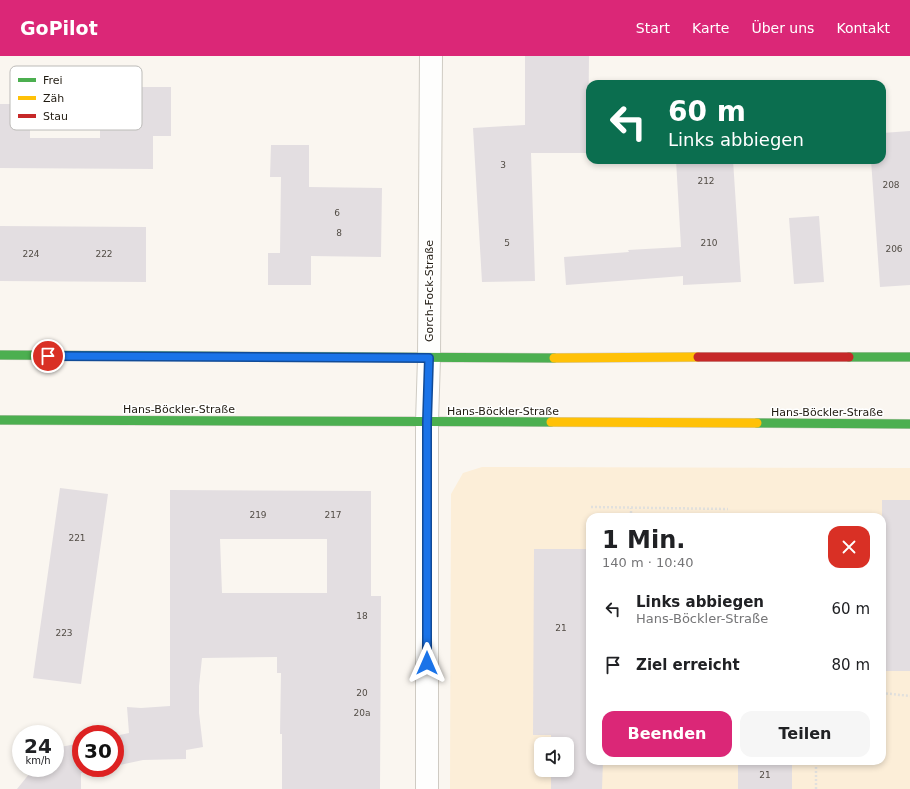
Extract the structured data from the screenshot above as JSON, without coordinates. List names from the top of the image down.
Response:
{
  "streets": {
    "main road": ["Hans-Böckler-Straße"],
    "street": ["Gorch-Fock-Straße"]
  },
  "crossings": [
    ["Gorch-Fock-Straße", "Hans-Böckler-Straße"]
  ],
  "house_numbers": [
    "3",
    "212",
    "208",
    "6",
    "8",
    "5",
    "210",
    "206",
    "224",
    "222",
    "219",
    "217",
    "221",
    "18",
    "21",
    "223",
    "20",
    "20a",
    "21"
  ],
  "legend": ["Frei", "Zäh", "Stau"],
  "page": {
    "header": "GoPilot",
    "nav": [
      "Start",
      "Karte",
      "Über uns",
      "Kontakt"
    ],
    "turn": ["60 m", "Links abbiegen"],
    "heading": ["1 Min.", "140 m · 10:40"],
    "list": [
      {
        "name": "Links abbiegen",
        "note": "Hans-Böckler-Straße",
        "value": "60 m"
      },
      {
        "name": "Ziel erreicht",
        "value": "80 m"
      }
    ],
    "buttons": ["Beenden", "Teilen"],
    "speed": "24 km/h",
    "limit": "30"
  }
}
